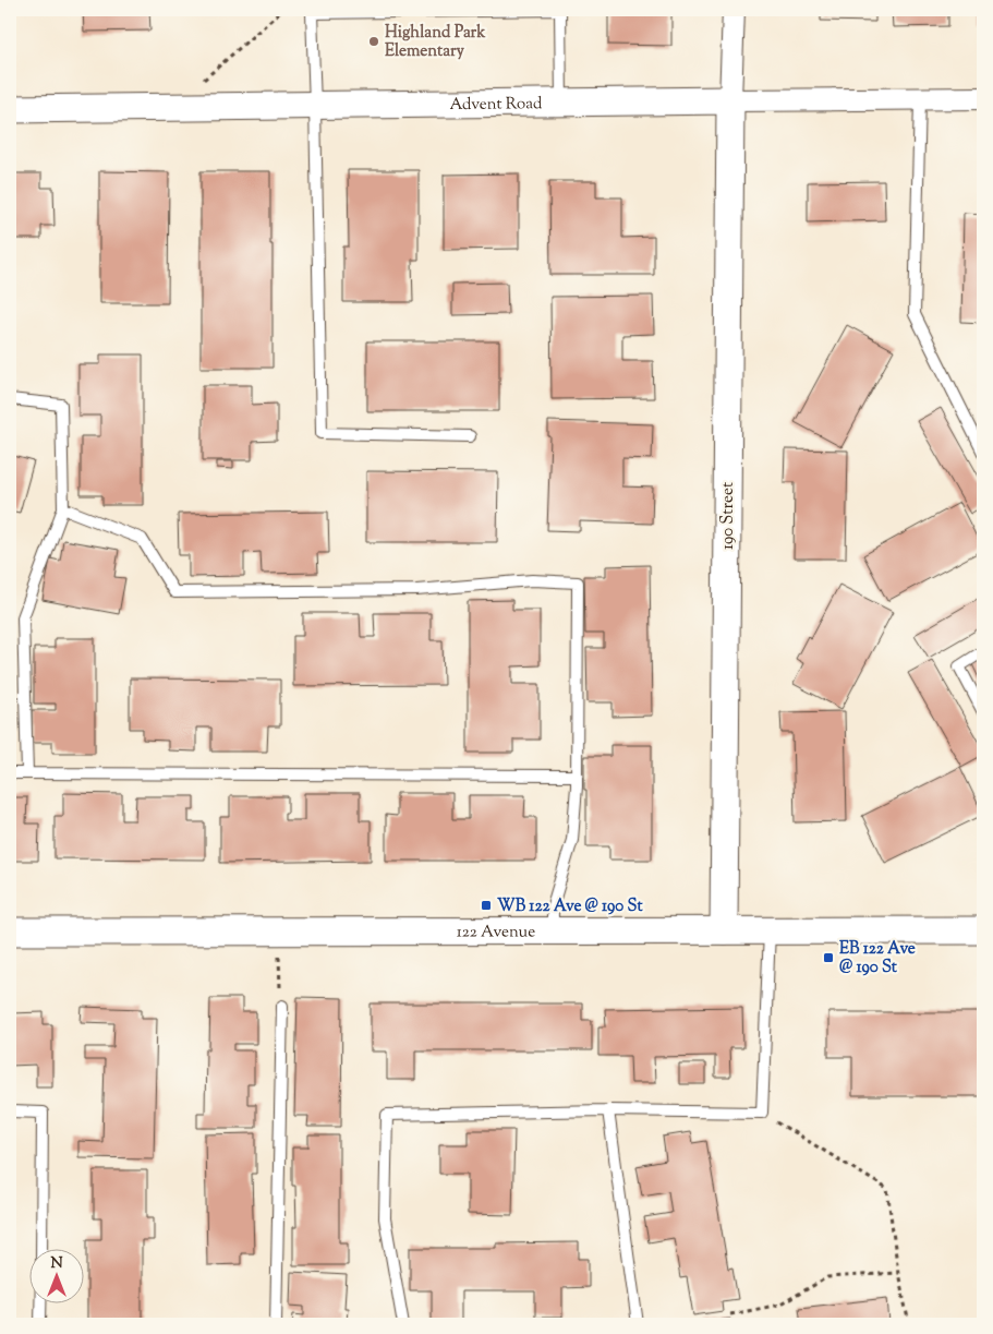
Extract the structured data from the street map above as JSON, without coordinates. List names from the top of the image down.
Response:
{
  "streets": {
    "street": ["Advent Road", "190 Street", "122 Avenue"]
  },
  "crossings": [
    ["Advent Road", "190 Street"],
    ["190 Street", "122 Avenue"]
  ],
  "places": {
    "other": ["Highland Park Elementary"],
    "transit": ["WB 122 Ave @ 190 St", "EB 122 Ave @ 190 St"]
  },
  "north": "top"
}
